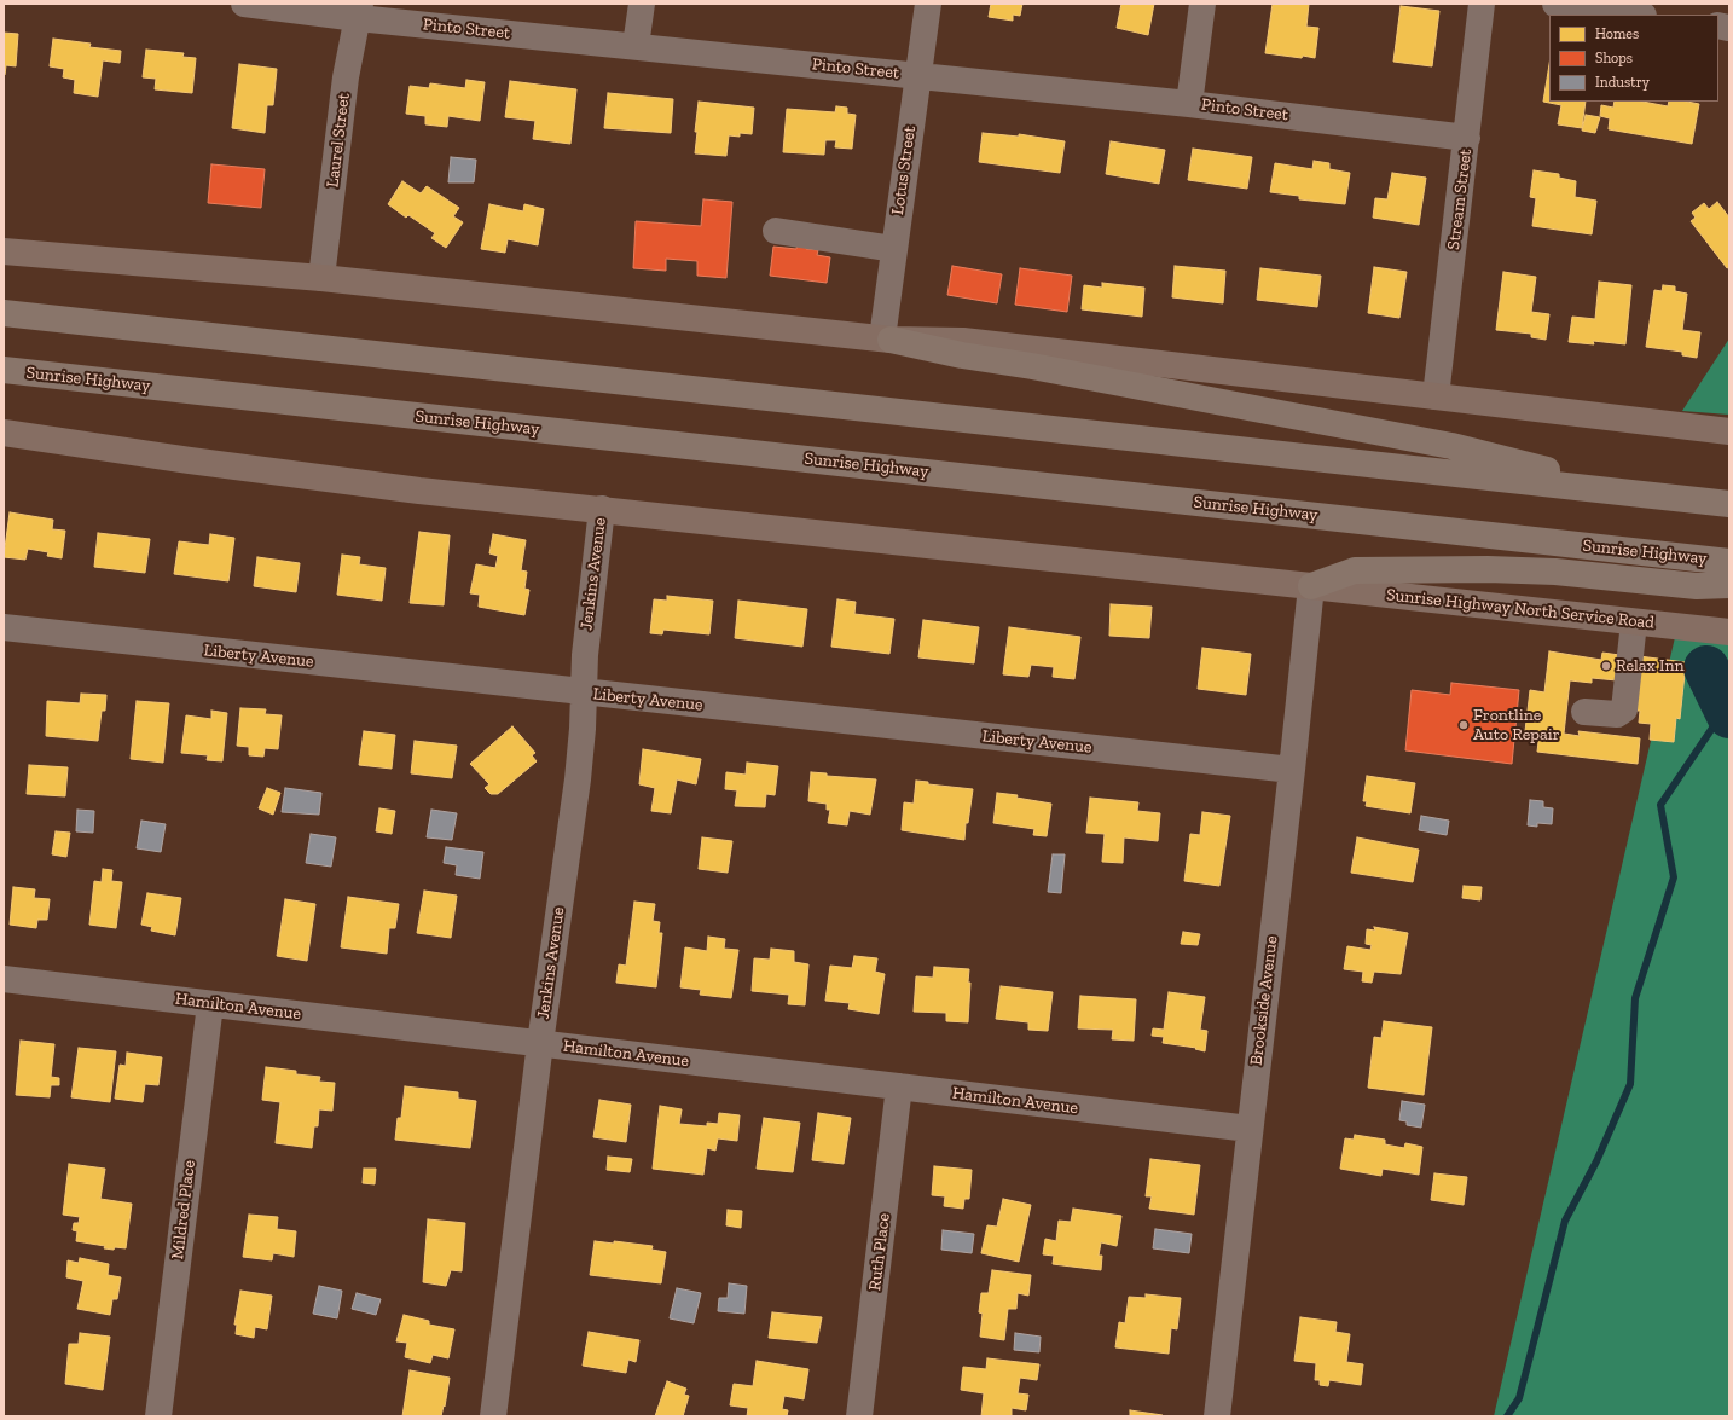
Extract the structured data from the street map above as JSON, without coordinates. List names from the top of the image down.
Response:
{
  "streets": {
    "highway": ["Sunrise Highway"],
    "main road": ["Sunrise Highway North Service Road"],
    "street": [
      "Pinto Street",
      "Laurel Street",
      "Lotus Street",
      "Stream Street",
      "Jenkins Avenue",
      "Liberty Avenue",
      "Brookside Avenue",
      "Hamilton Avenue",
      "Mildred Place",
      "Ruth Place"
    ]
  },
  "crossings": [
    ["Pinto Street", "Laurel Street"],
    ["Pinto Street", "Lotus Street"],
    ["Pinto Street", "Stream Street"],
    ["Jenkins Avenue", "Liberty Avenue"],
    ["Jenkins Avenue", "Hamilton Avenue"],
    ["Sunrise Highway North Service Road", "Brookside Avenue"],
    ["Liberty Avenue", "Brookside Avenue"],
    ["Brookside Avenue", "Hamilton Avenue"],
    ["Hamilton Avenue", "Mildred Place"],
    ["Hamilton Avenue", "Ruth Place"]
  ],
  "places": ["Relax Inn", "Frontline Auto Repair"],
  "legend": ["Homes", "Shops", "Industry"]
}
